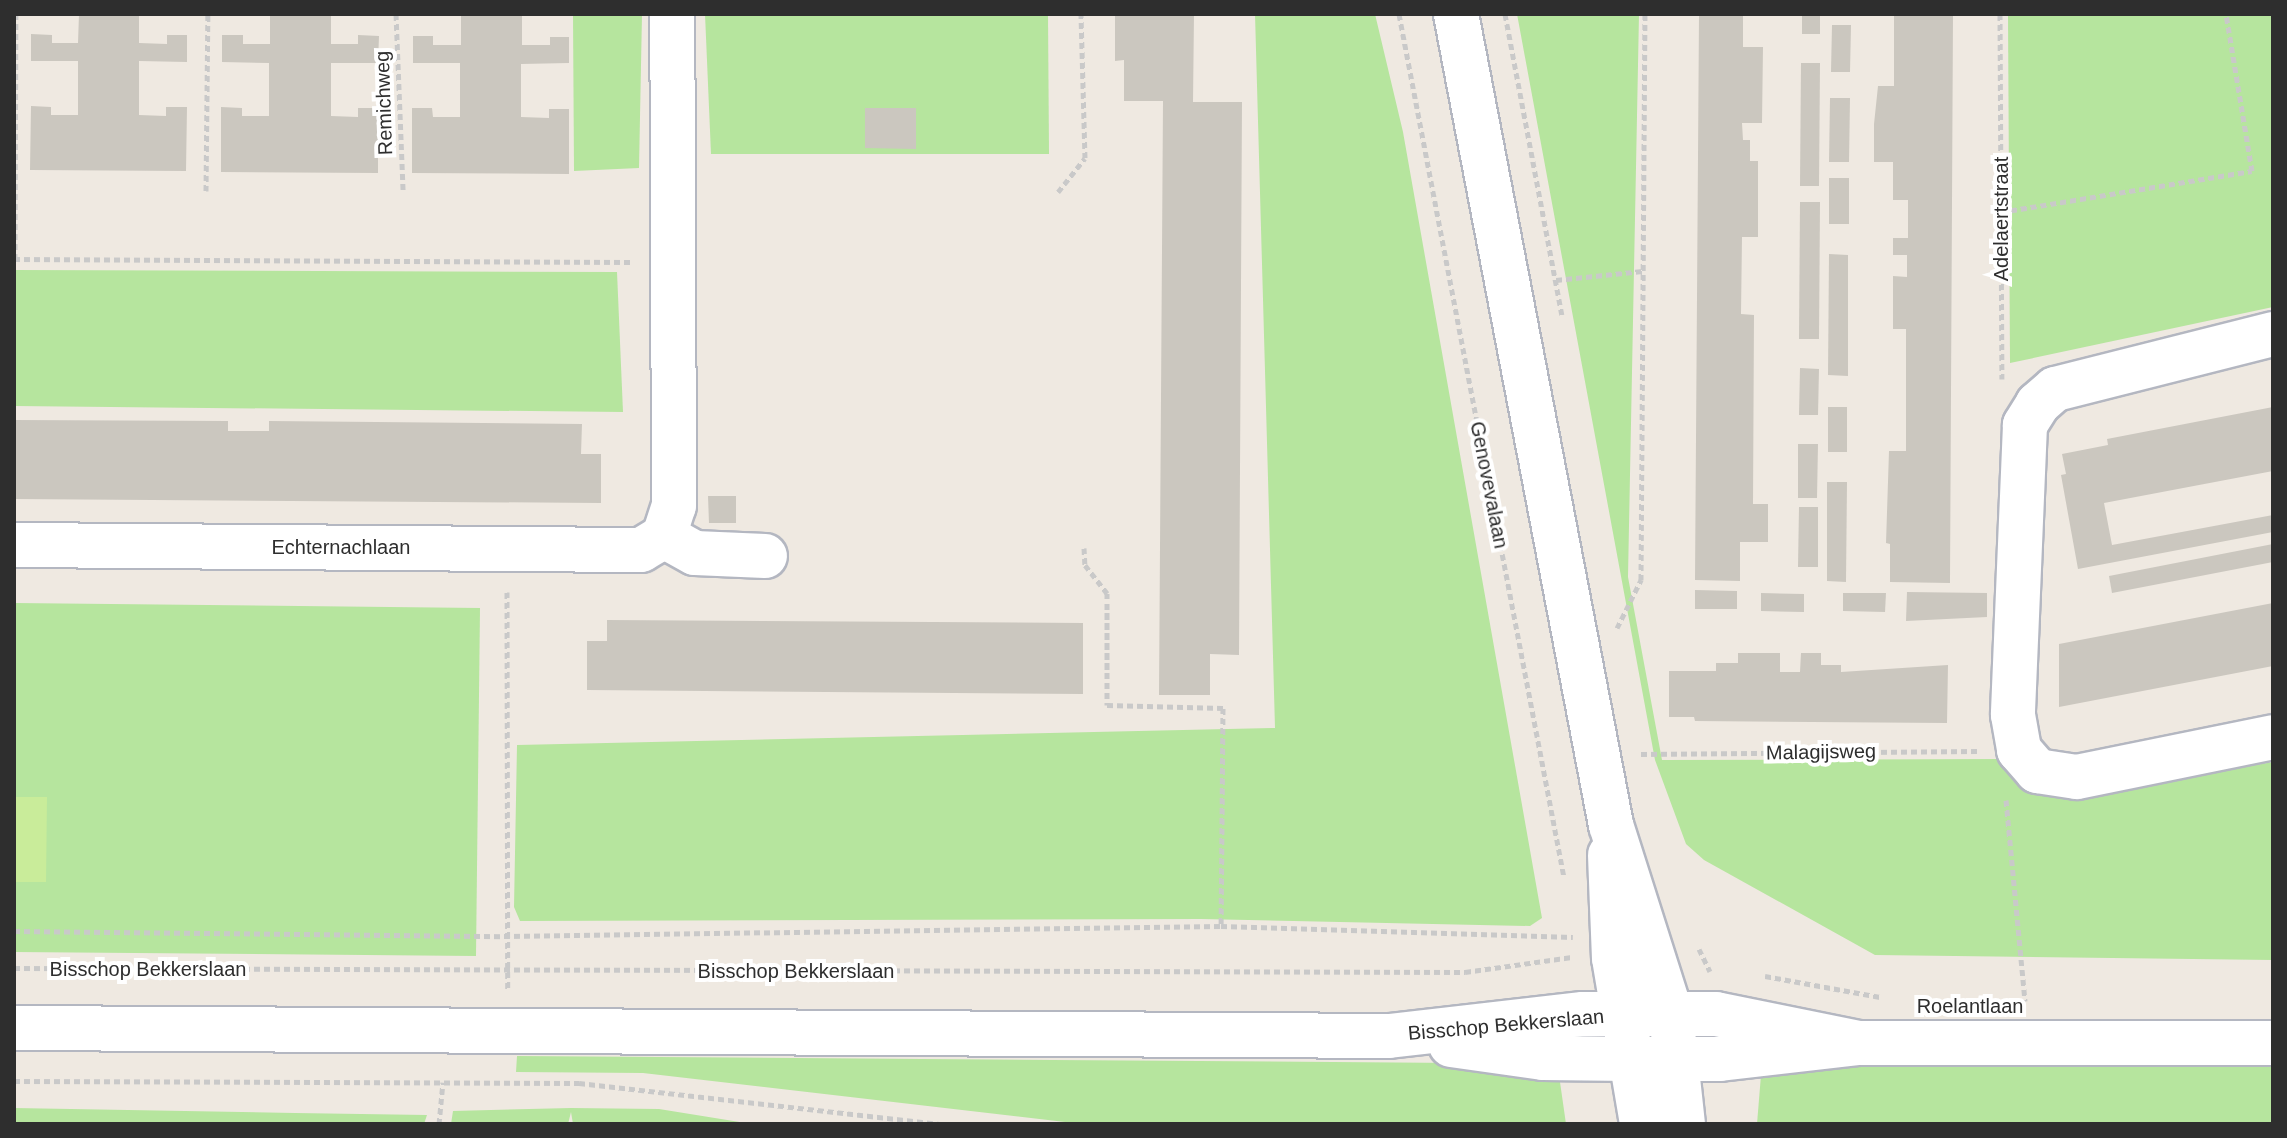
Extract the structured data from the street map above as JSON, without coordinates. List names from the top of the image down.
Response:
{
  "streets": {
    "main road": ["Echternachlaan", "Bisschop Bekkerslaan", "Roelantlaan"],
    "path": [
      "Remichweg",
      "Adelaertstraat",
      "Genovevalaan",
      "Malagijsweg"
    ]
  },
  "crossings": [
    ["Bisschop Bekkerslaan", "Roelantlaan"]
  ]
}
